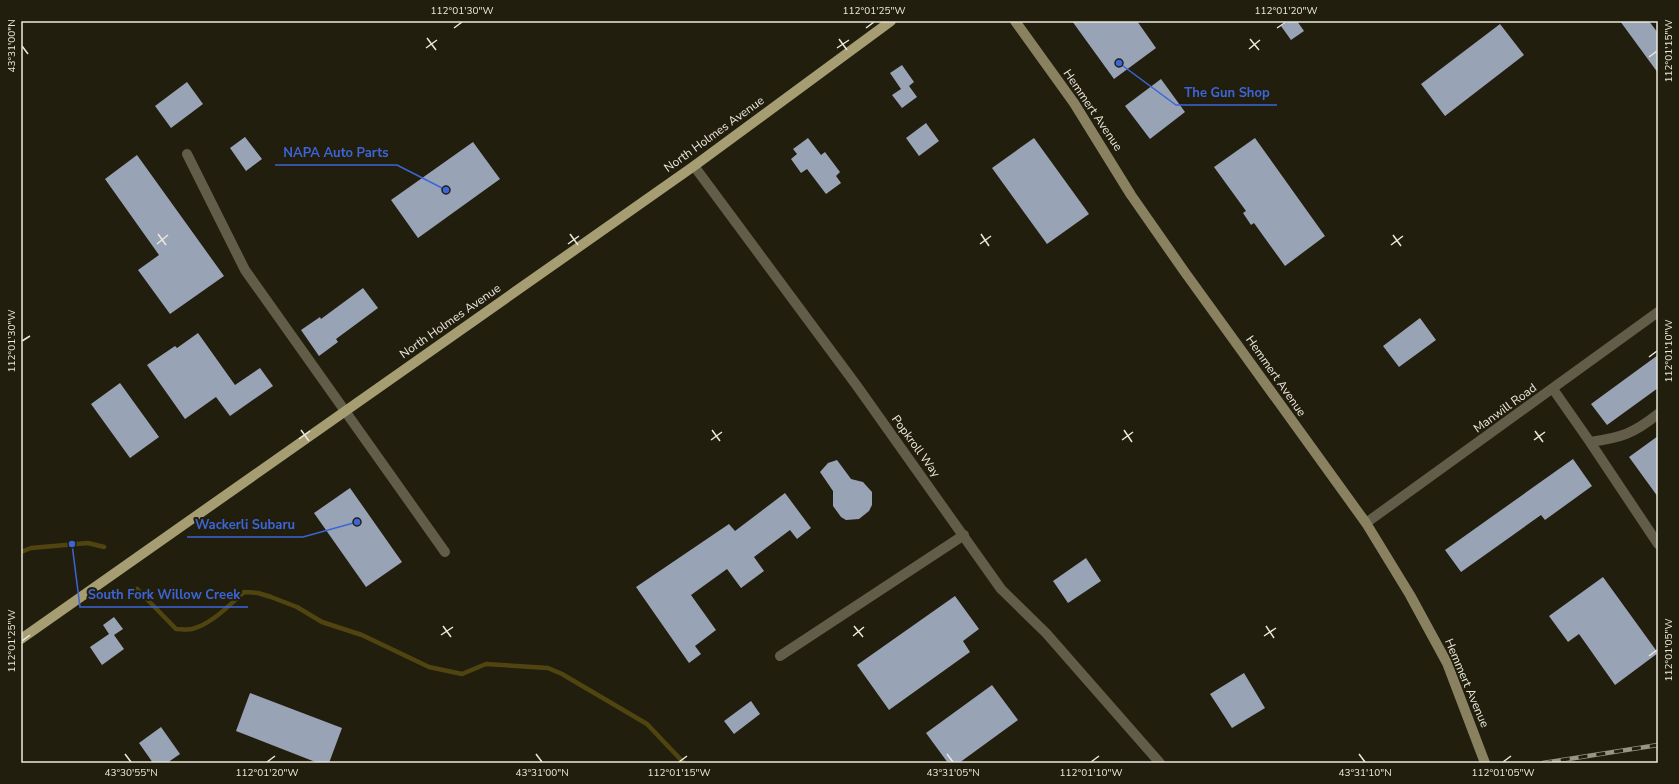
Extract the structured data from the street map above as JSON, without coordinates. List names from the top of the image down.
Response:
{
  "streets": {
    "main road": ["North Holmes Avenue"],
    "street": ["Hemmert Avenue", "Manwill Road", "Popkroll Way"]
  },
  "crossings": [
    ["Hemmert Avenue", "Manwill Road"],
    ["North Holmes Avenue", "Popkroll Way"]
  ],
  "places": [
    "The Gun Shop",
    "NAPA Auto Parts",
    "Wackerli Subaru",
    "South Fork Willow Creek"
  ],
  "coordinates": [
    "112°01'30\"W",
    "112°01'25\"W",
    "112°01'20\"W",
    "43°31'00\"N",
    "112°01'15\"W",
    "112°01'10\"W",
    "112°01'05\"W",
    "43°30'55\"N",
    "43°31'05\"N",
    "43°31'10\"N"
  ]
}
